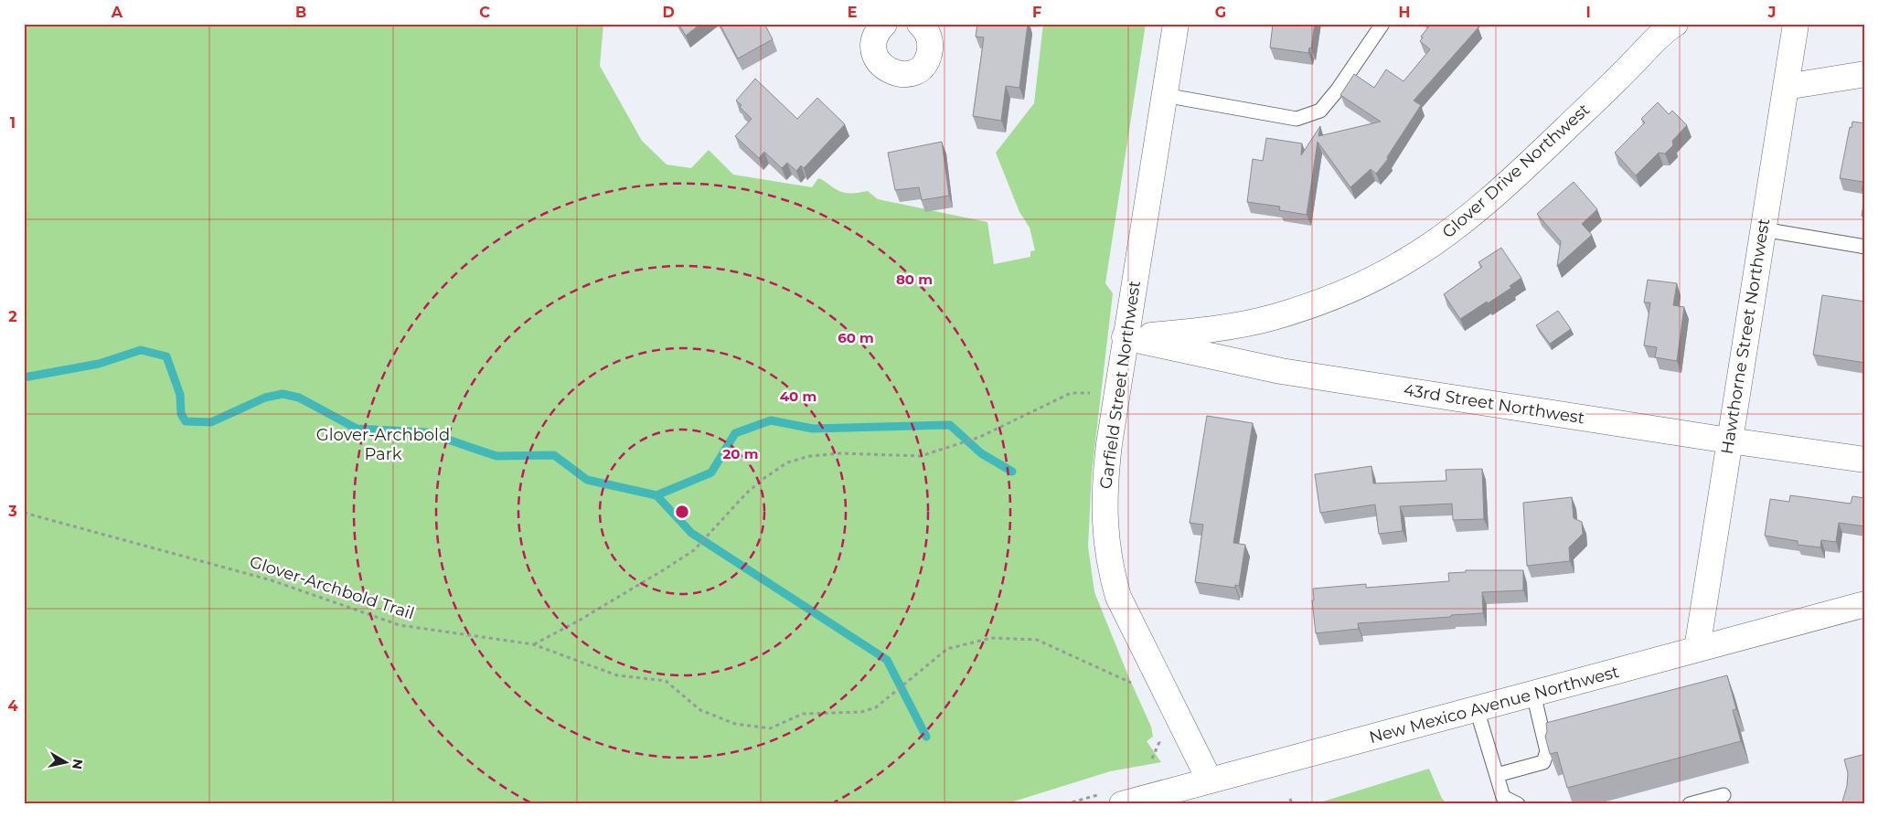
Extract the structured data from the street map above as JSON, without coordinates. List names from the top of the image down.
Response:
{
  "streets": {
    "street": [
      "Glover Drive Northwest",
      "Hawthorne Street Northwest",
      "Garfield Street Northwest",
      "43rd Street Northwest",
      "New Mexico Avenue Northwest"
    ],
    "path": ["Glover-Archbold Trail"]
  },
  "crossings": [
    ["Glover Drive Northwest", "Garfield Street Northwest"],
    ["Glover Drive Northwest", "43rd Street Northwest"],
    ["Hawthorne Street Northwest", "43rd Street Northwest"],
    ["Hawthorne Street Northwest", "New Mexico Avenue Northwest"],
    ["Garfield Street Northwest", "43rd Street Northwest"],
    ["Garfield Street Northwest", "New Mexico Avenue Northwest"]
  ],
  "parks": ["Glover-Archbold Park"],
  "north": "right",
  "grid": {
    "columns": [
      "A",
      "B",
      "C",
      "D",
      "E",
      "F",
      "G",
      "H",
      "I",
      "J"
    ],
    "rows": [
      "1",
      "2",
      "3",
      "4"
    ]
  },
  "rings": [
    "80 m",
    "60 m",
    "40 m",
    "20 m"
  ]
}
